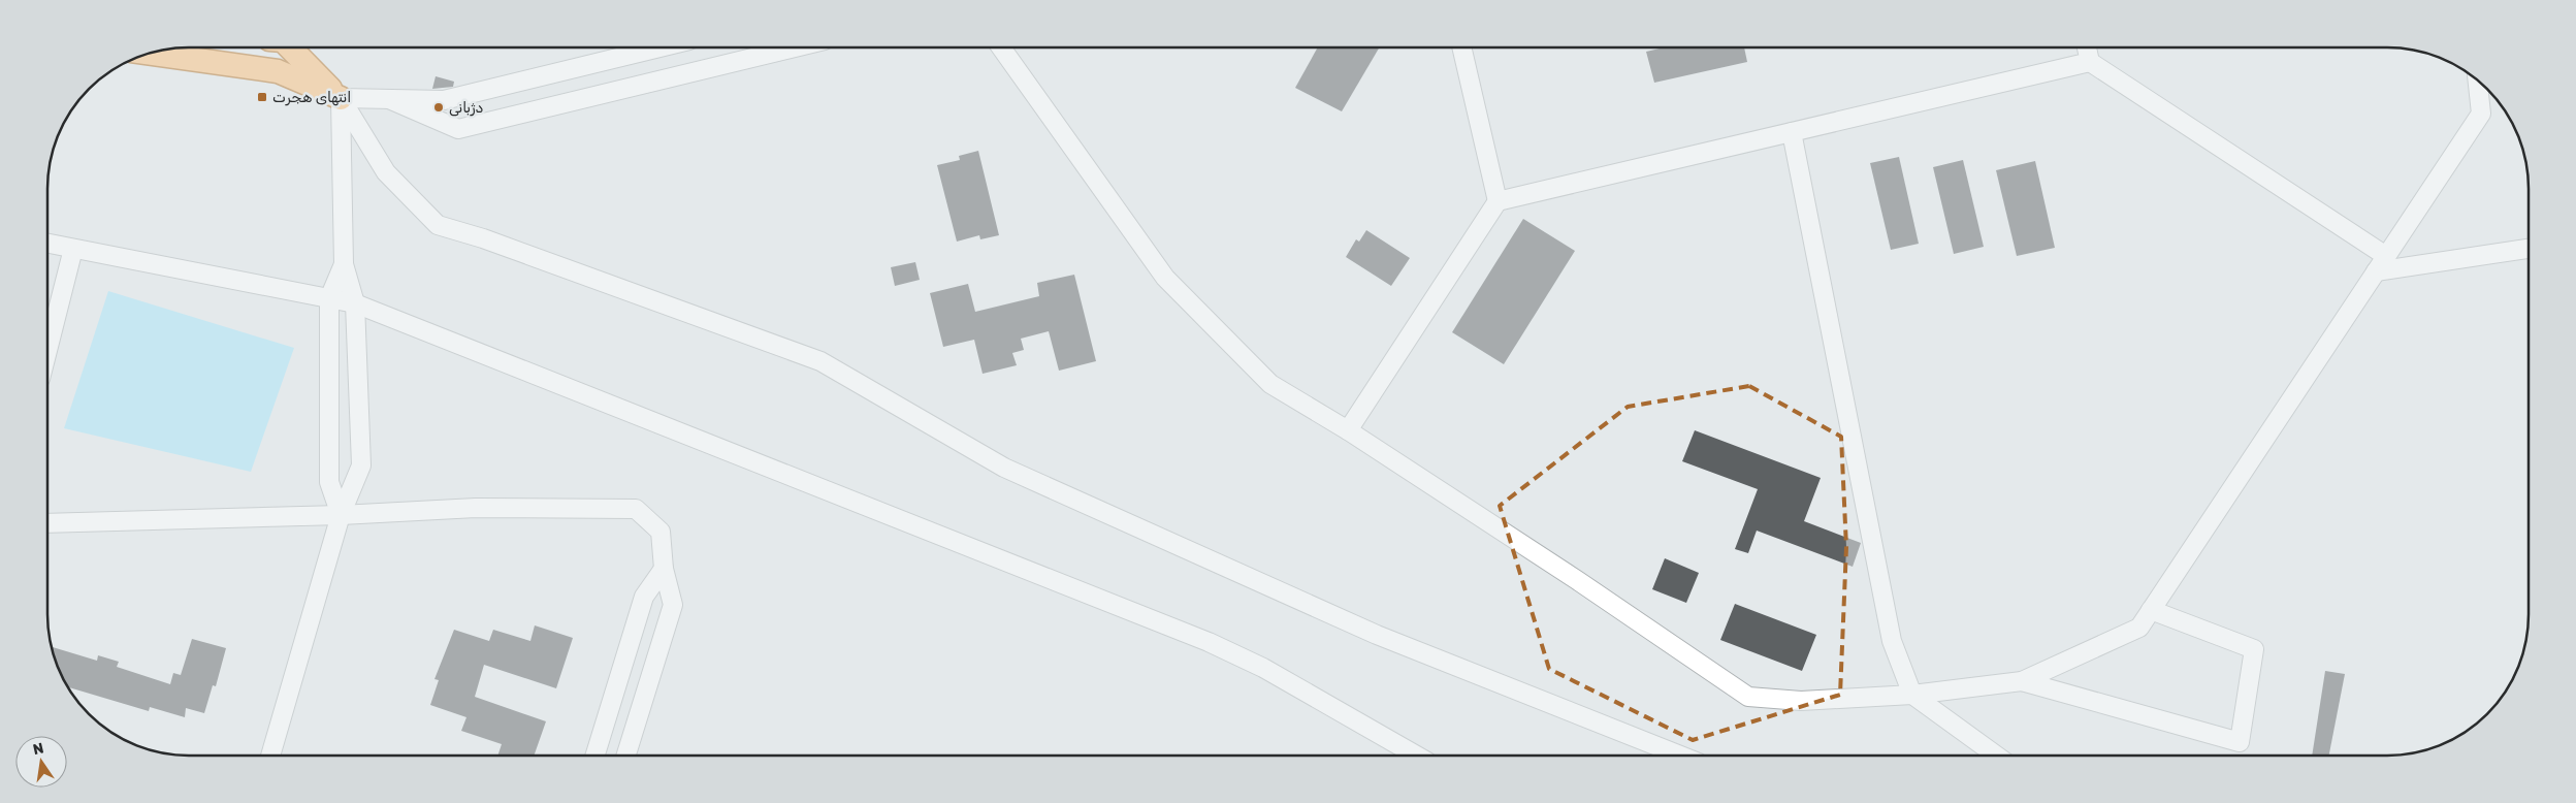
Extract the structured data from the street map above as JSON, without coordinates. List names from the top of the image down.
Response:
{
  "places": {
    "transit": ["انتهای هجرت"],
    "other": ["دژبانی"]
  },
  "north": "top"
}
